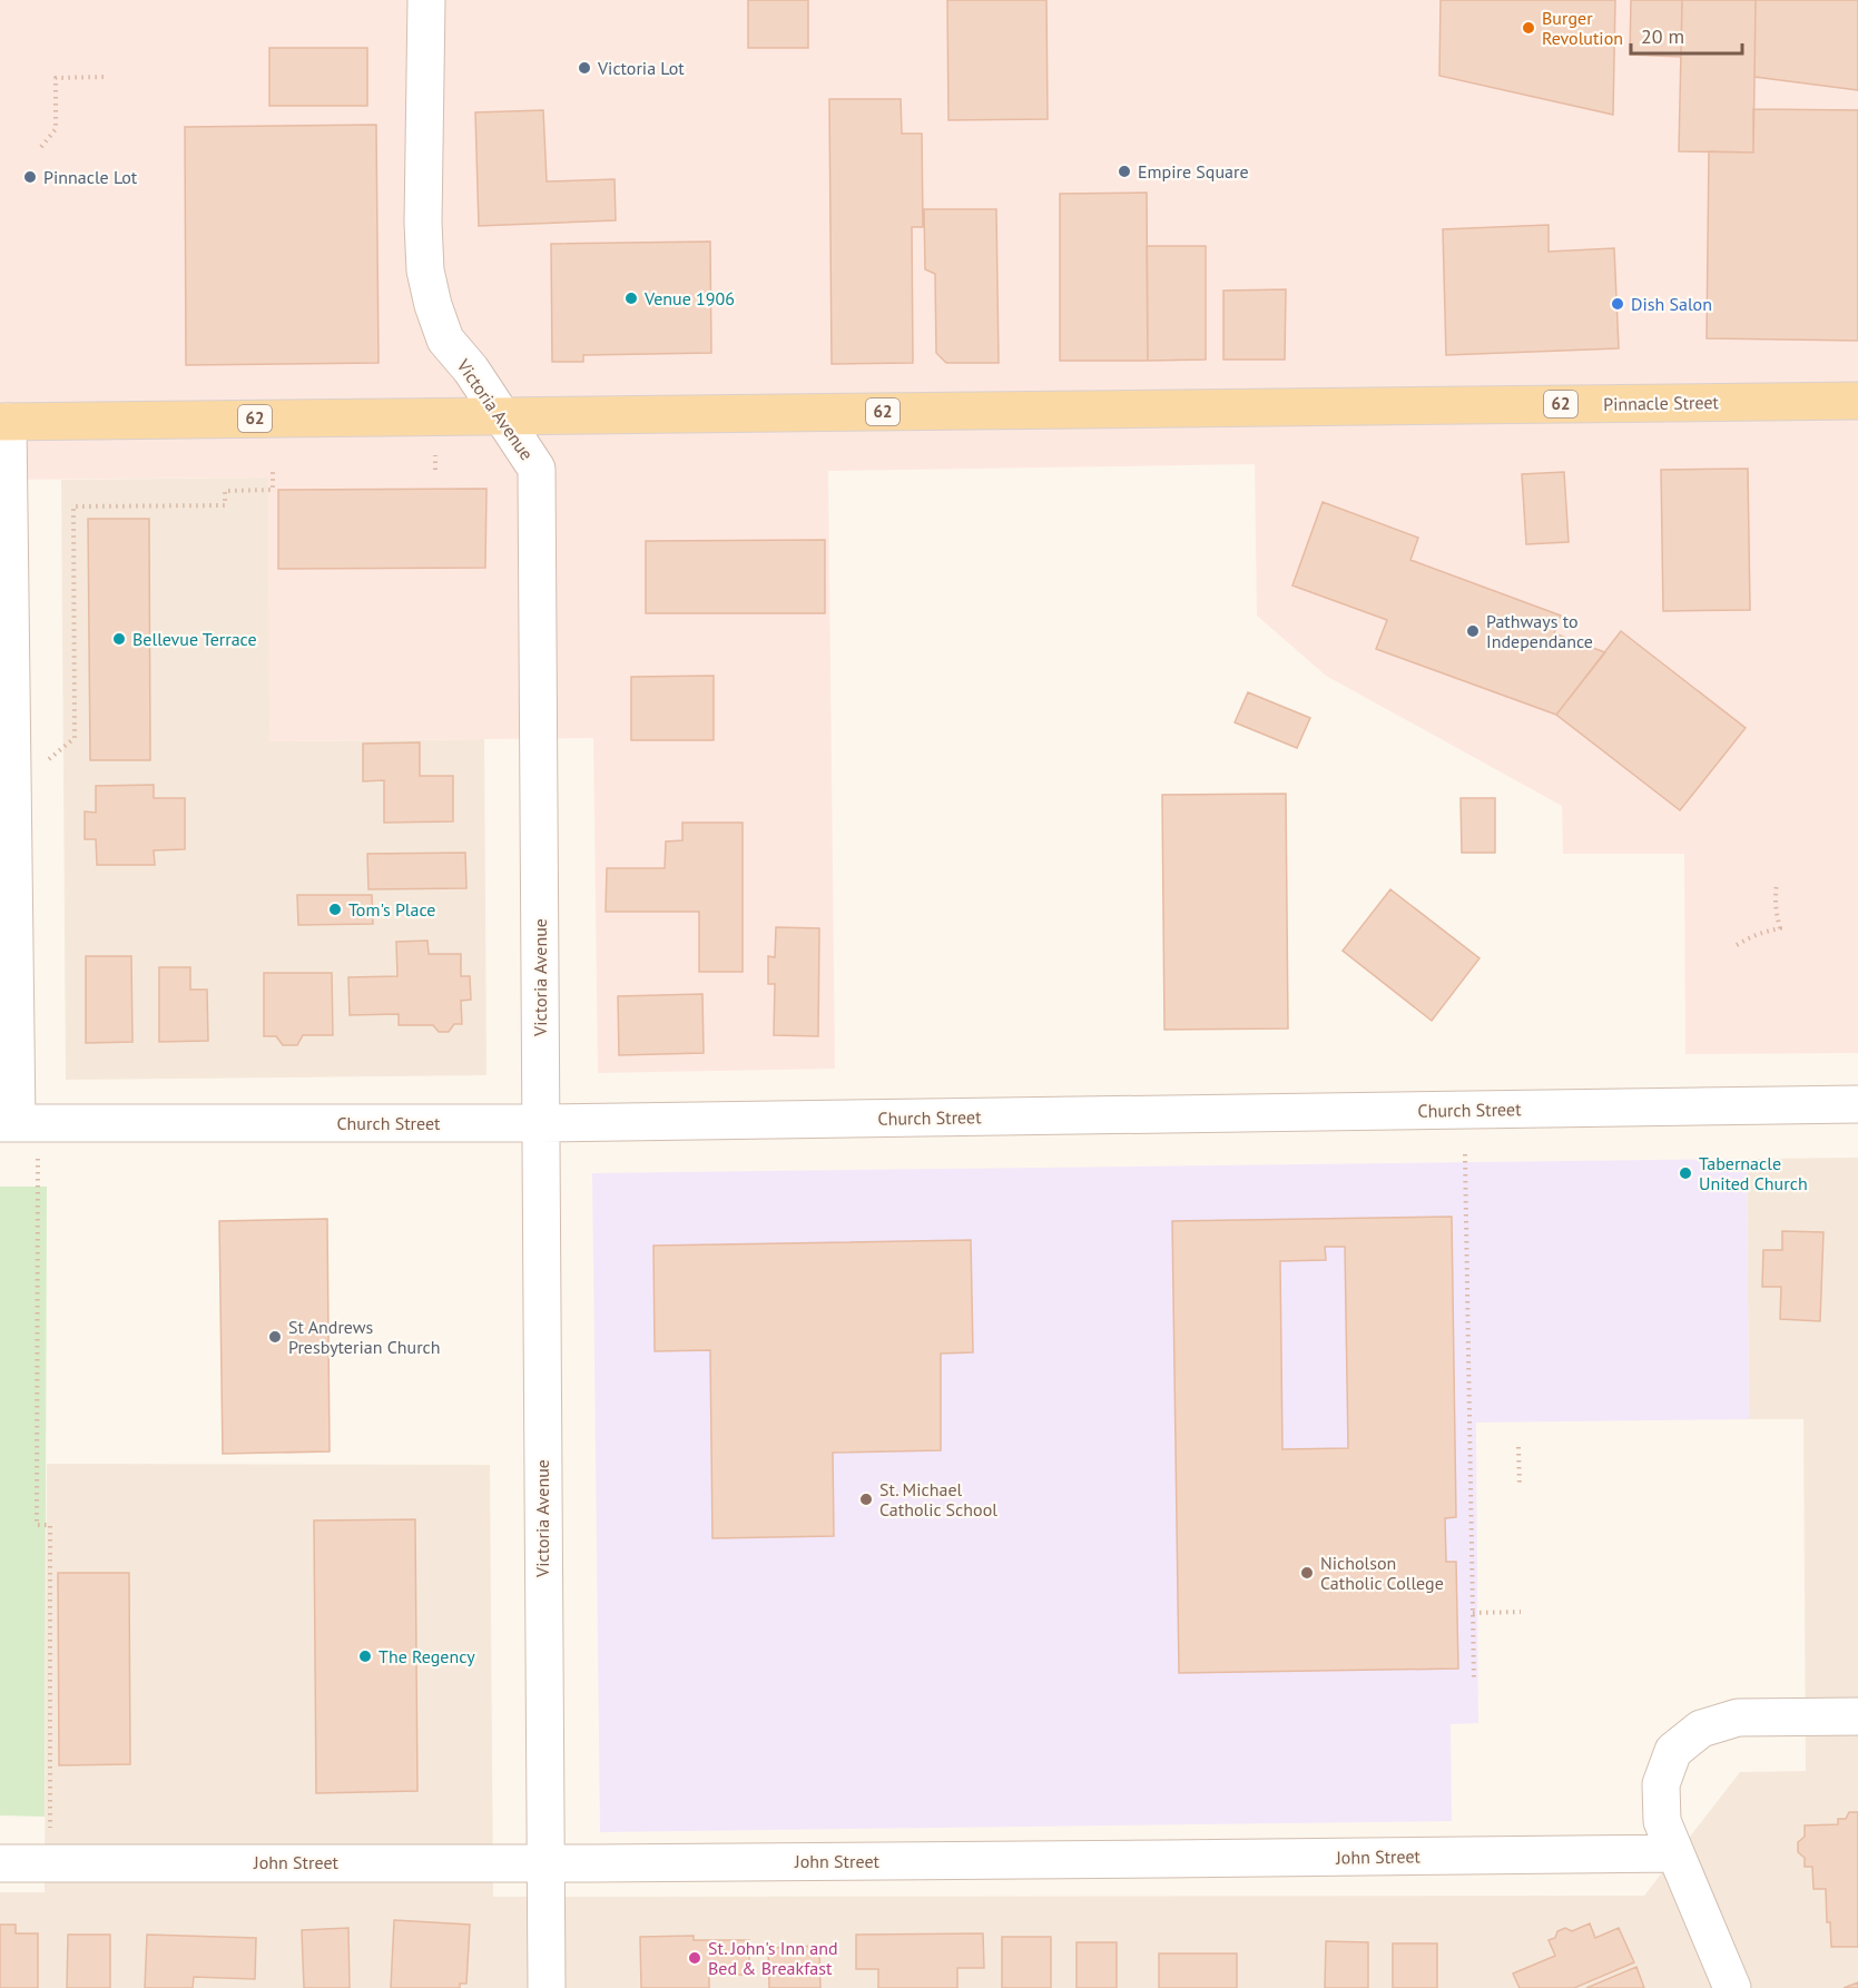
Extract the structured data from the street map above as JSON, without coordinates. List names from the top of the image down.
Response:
{
  "streets": {
    "main road": ["Pinnacle Street", "62"],
    "street": ["Victoria Avenue", "Church Street", "John Street"]
  },
  "crossings": [
    ["Pinnacle Street", "62"],
    ["Pinnacle Street", "Victoria Avenue"],
    ["62", "Victoria Avenue"],
    ["Victoria Avenue", "Church Street"],
    ["Victoria Avenue", "John Street"]
  ],
  "places": [
    "Burger Revolution",
    "Victoria Lot",
    "Empire Square",
    "Pinnacle Lot",
    "Venue 1906",
    "Dish Salon",
    "Pathways to Independance",
    "Bellevue Terrace",
    "Tom's Place",
    "Tabernacle United Church",
    "St Andrews Presbyterian Church",
    "St. Michael Catholic School",
    "Nicholson Catholic College",
    "The Regency",
    "St. John's Inn and Bed & Breakfast"
  ],
  "scale_bar": "20 m"
}
